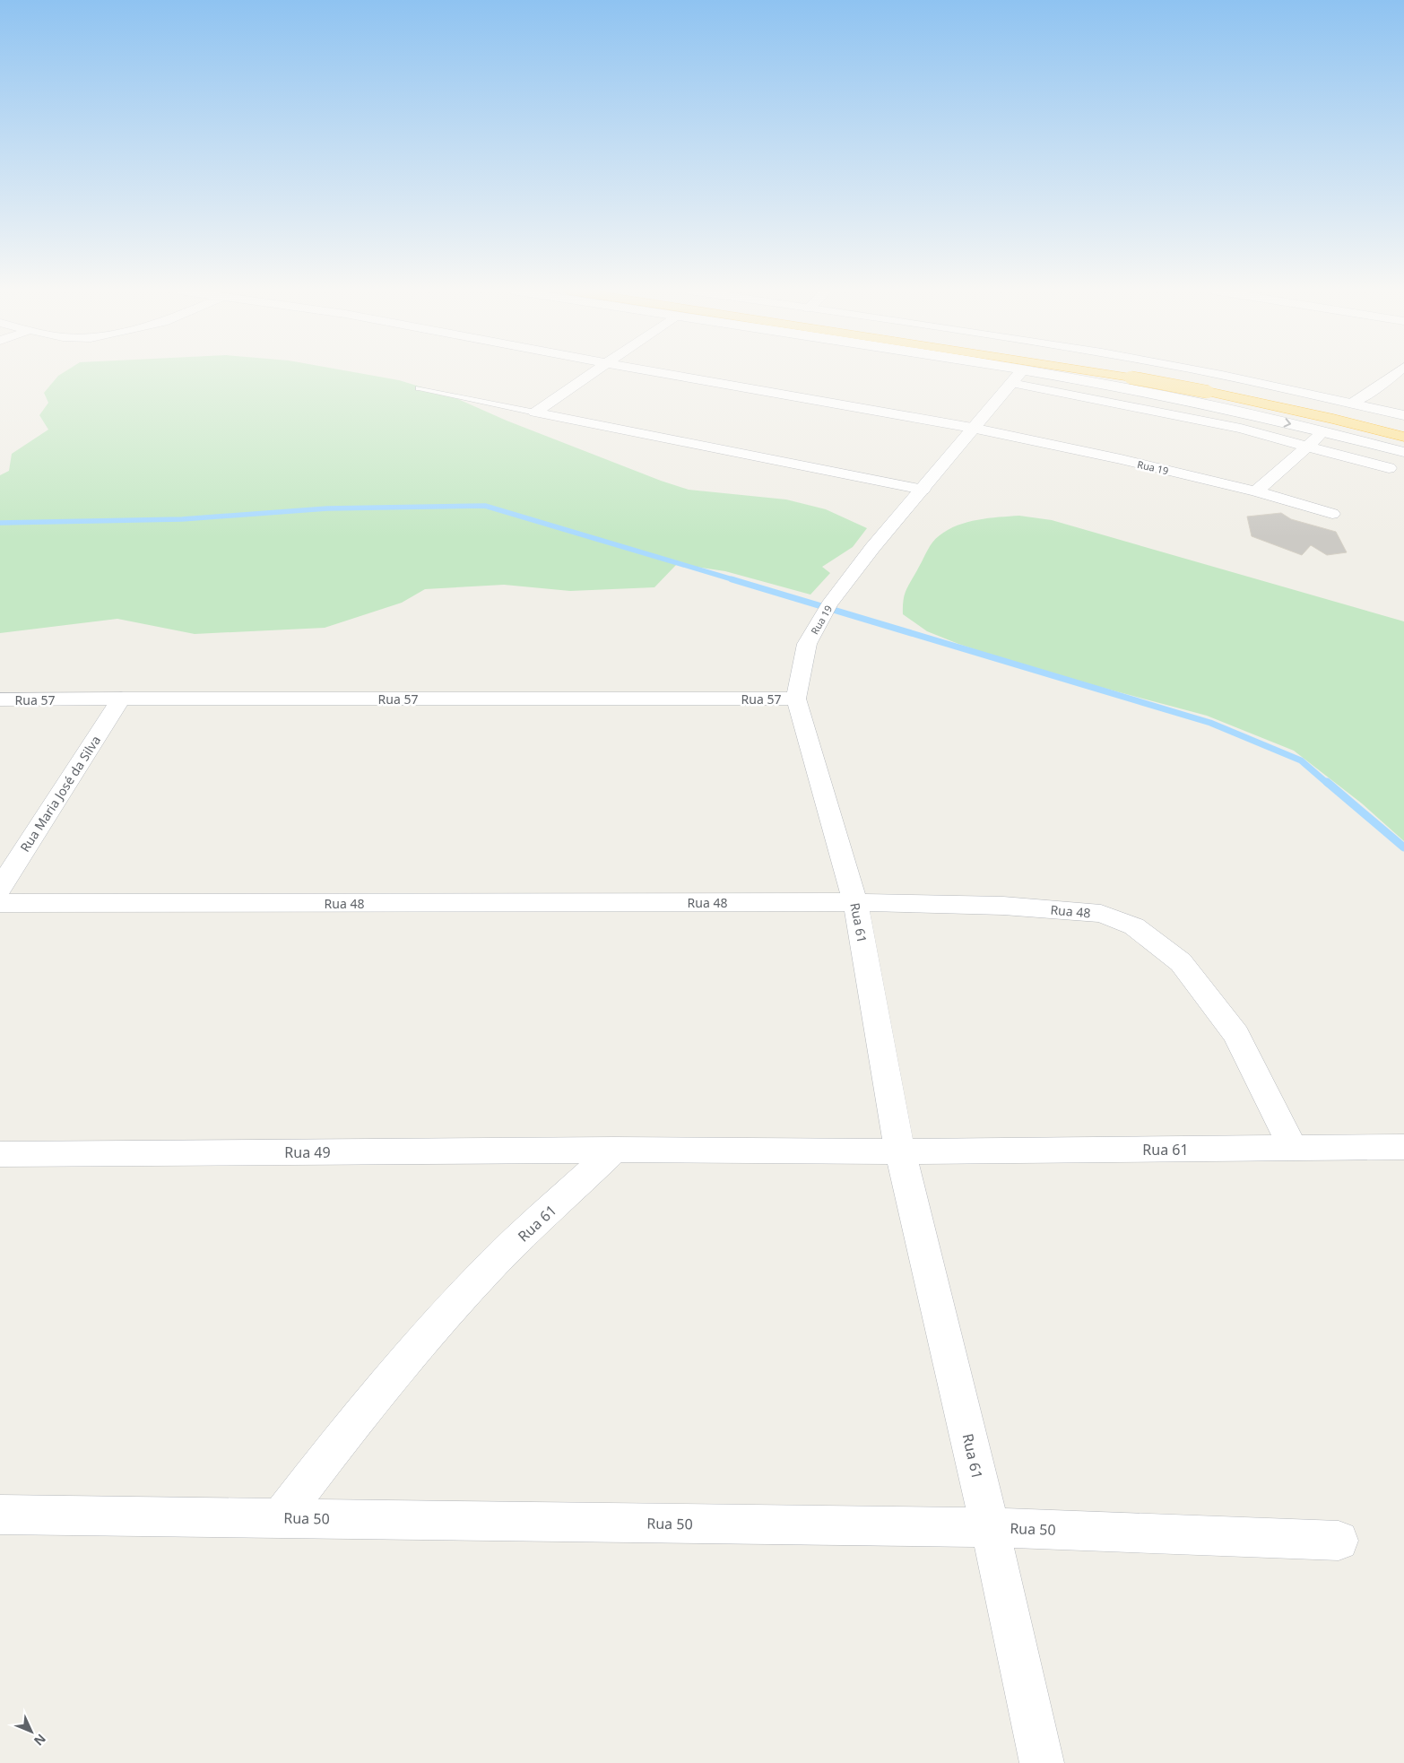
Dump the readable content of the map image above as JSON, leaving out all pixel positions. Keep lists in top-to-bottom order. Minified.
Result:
{"streets":{"street":["Rua 19","Rua 57","Rua Maria José da Silva","Rua 48","Rua 61","Rua 49","Rua 50"]},"crossings":[["Rua 19","Rua 57"],["Rua 19","Rua 61"],["Rua 57","Rua Maria José da Silva"],["Rua 57","Rua 61"],["Rua 48","Rua 61"],["Rua 61","Rua 49"],["Rua 61","Rua 50"]],"north":"bottom right"}
